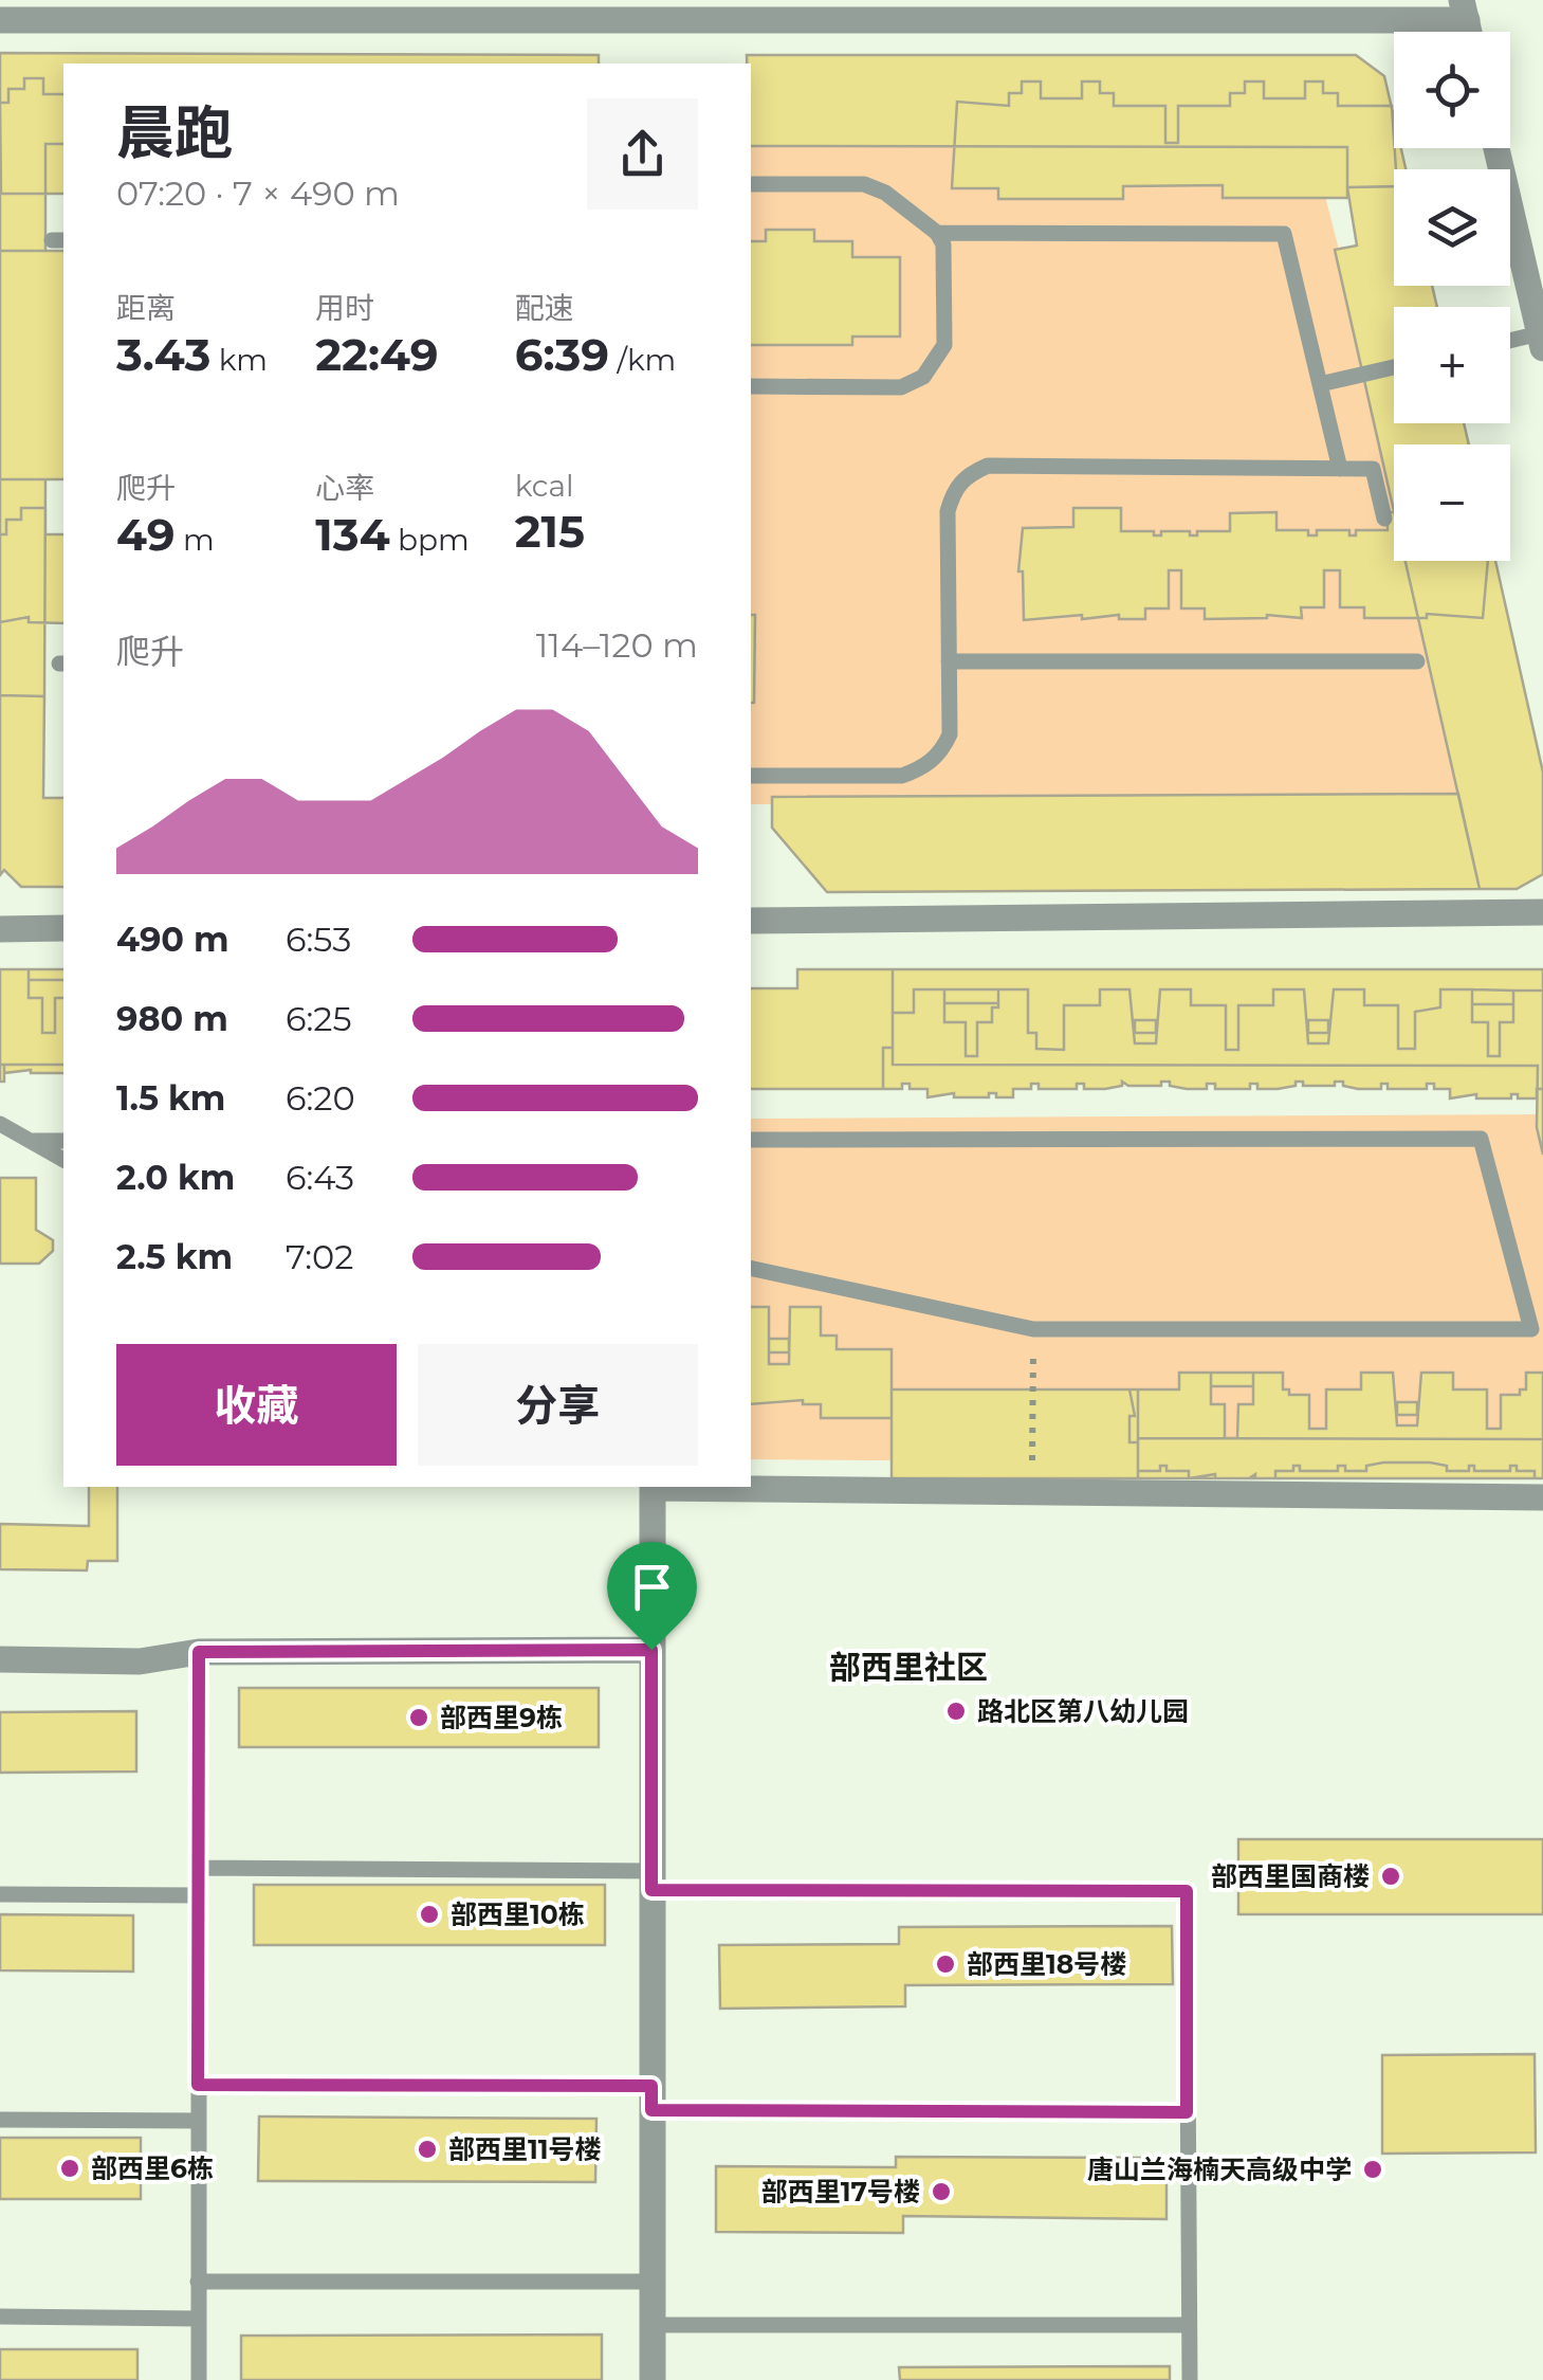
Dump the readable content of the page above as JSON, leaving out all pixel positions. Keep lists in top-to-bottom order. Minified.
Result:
{"districts":["部西里社区"],"places":["路北区第八幼儿园","部西里9栋","部西里国商楼","部西里10栋","部西里18号楼","部西里11号楼","部西里6栋","唐山兰海楠天高级中学","部西里17号楼"],"page":{"map_buttons":["+","−"],"heading":["晨跑","07:20 · 7 × 490 m"],"stats":[["距离","3.43 km"],["用时","22:49"],["配速","6:39 /km"],["爬升","49 m"],["心率","134 bpm"],["kcal","215"]],"chart":["爬升","114–120 m"],"list":[{"name":"490 m","note":"6:53"},{"name":"980 m","note":"6:25"},{"name":"1.5 km","note":"6:20"},{"name":"2.0 km","note":"6:43"},{"name":"2.5 km","note":"7:02"}],"buttons":["收藏","分享"]}}
